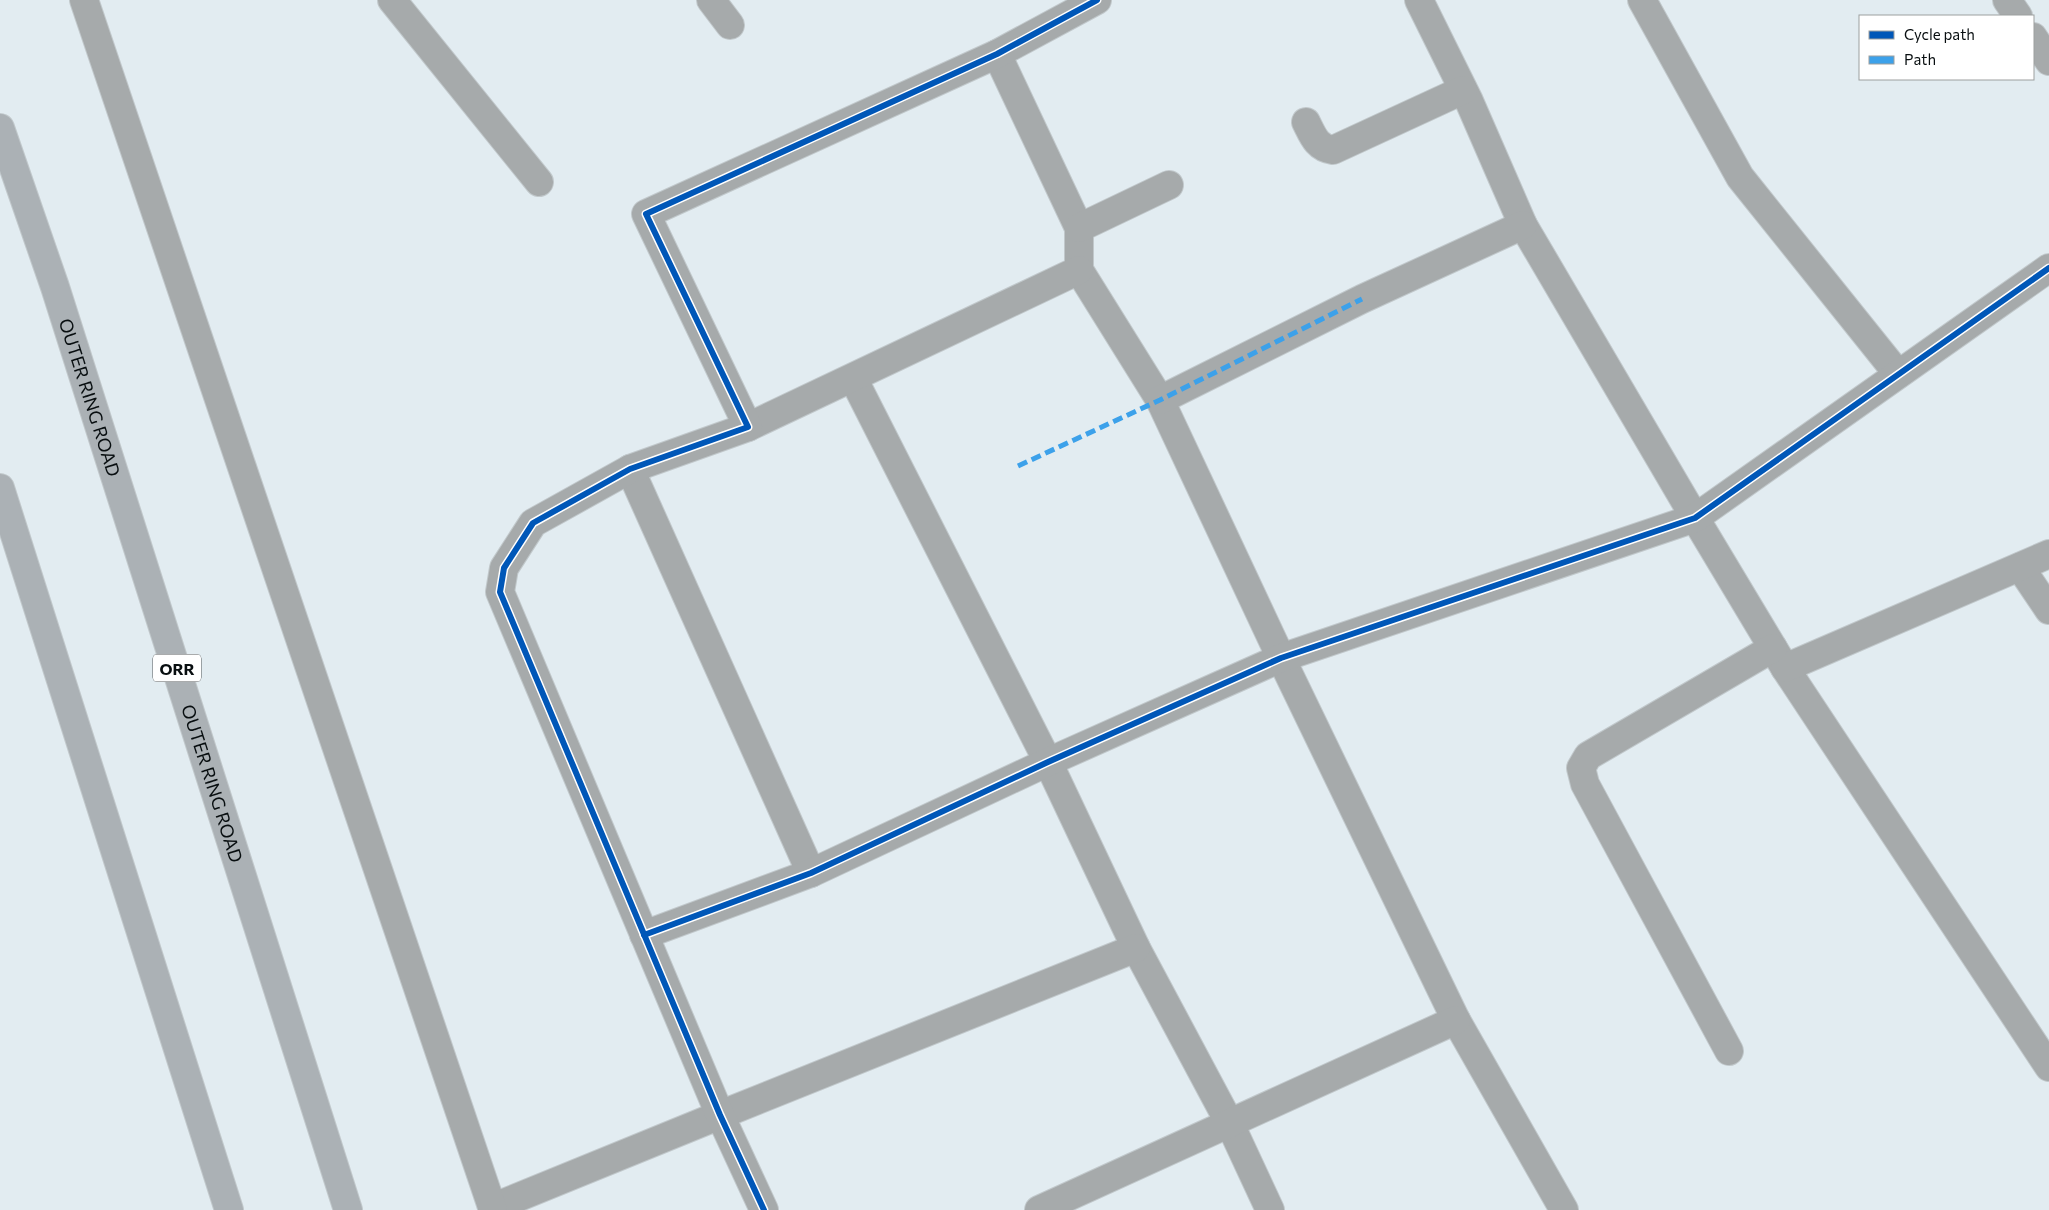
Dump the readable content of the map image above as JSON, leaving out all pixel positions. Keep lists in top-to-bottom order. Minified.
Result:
{"streets":{"highway":["OUTER RING ROAD","ORR"]},"legend":["Cycle path","Path"]}
